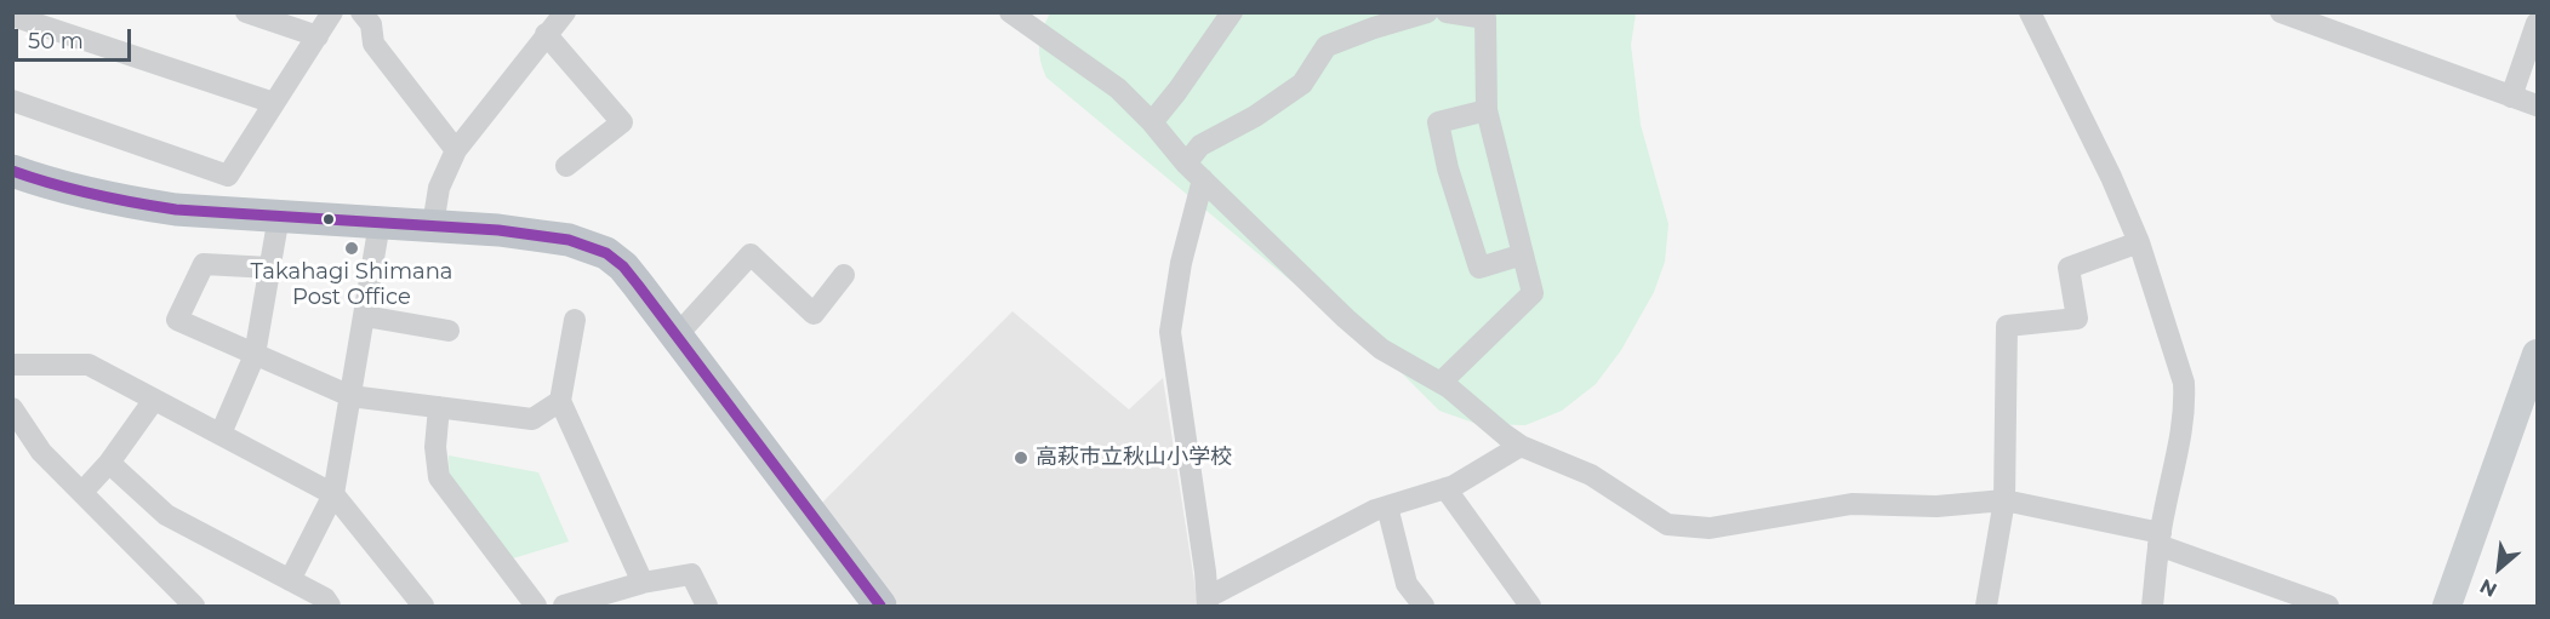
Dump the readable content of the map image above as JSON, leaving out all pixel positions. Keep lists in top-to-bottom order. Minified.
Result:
{"places":["Takahagi Shimana Post Office","高萩市立秋山小学校"],"lines":["transit line 50"],"scale_bar":"50 m","north":"bottom left"}
